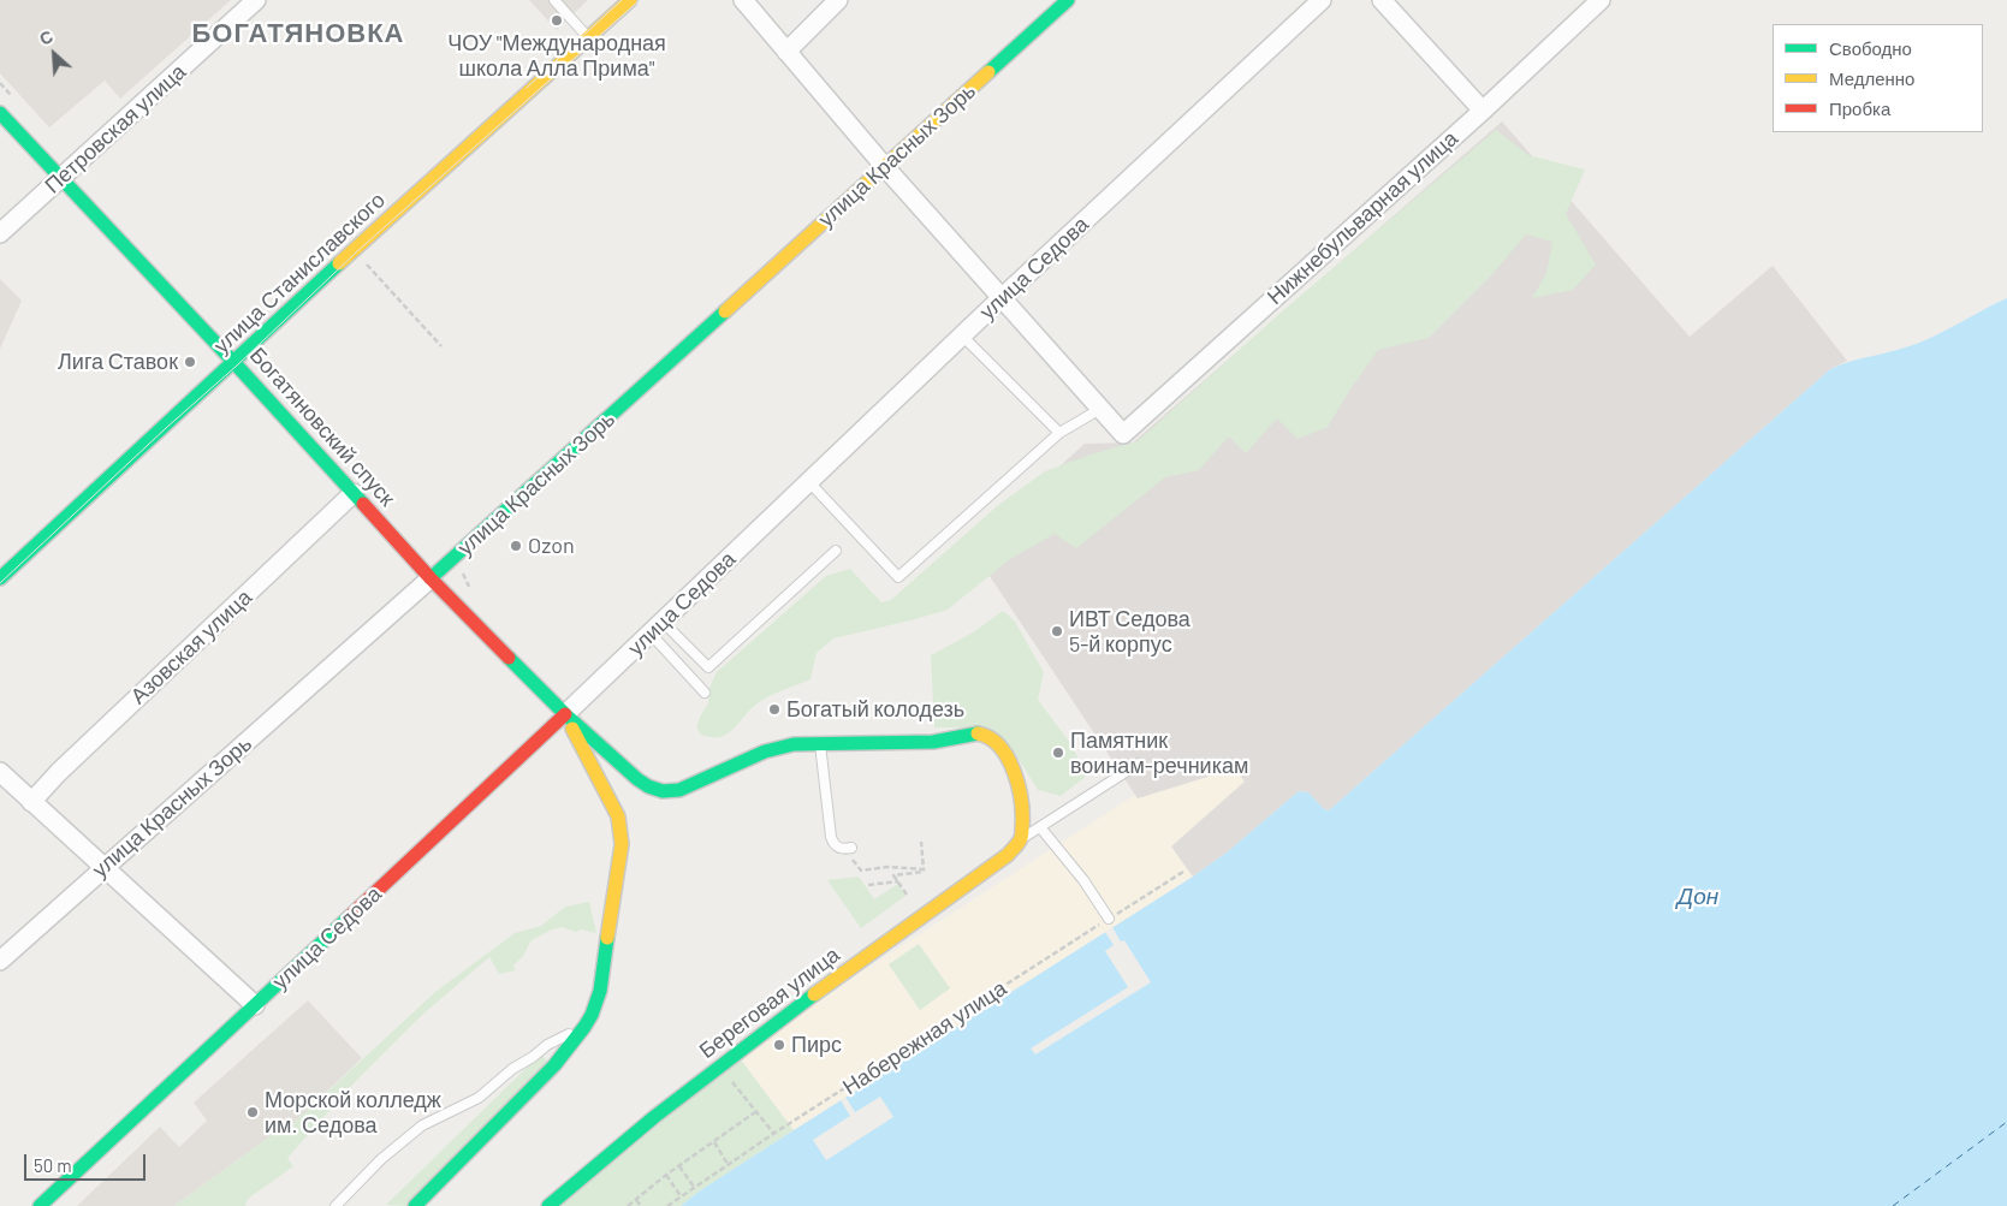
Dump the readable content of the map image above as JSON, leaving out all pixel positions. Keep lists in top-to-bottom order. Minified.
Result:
{"streets":{"street":["Петровская улица","улица Красных Зорь","Нижнебульварная улица","улица Седова","улица Станиславского","Богатяновский спуск","Азовская улица","Береговая улица"],"path":["Набережная улица"]},"crossings":[["Петровская улица","Богатяновский спуск"],["улица Красных Зорь","Богатяновский спуск"],["улица Седова","Богатяновский спуск"],["улица Станиславского","Богатяновский спуск"],["Богатяновский спуск","Азовская улица"],["Богатяновский спуск","Береговая улица"]],"districts":["БОГАТЯНОВКА"],"water":["Дон"],"places":["ЧОУ \"Международная школа Алла Прима\"","Лига Ставок","Ozon","ИВТ Седова 5-й корпус","Богатый колодезь","Памятник воинам-речникам","Пирс","Морской колледж им. Седова"],"legend":["Свободно","Медленно","Пробка"],"scale_bar":"50 m","north":"top left"}
